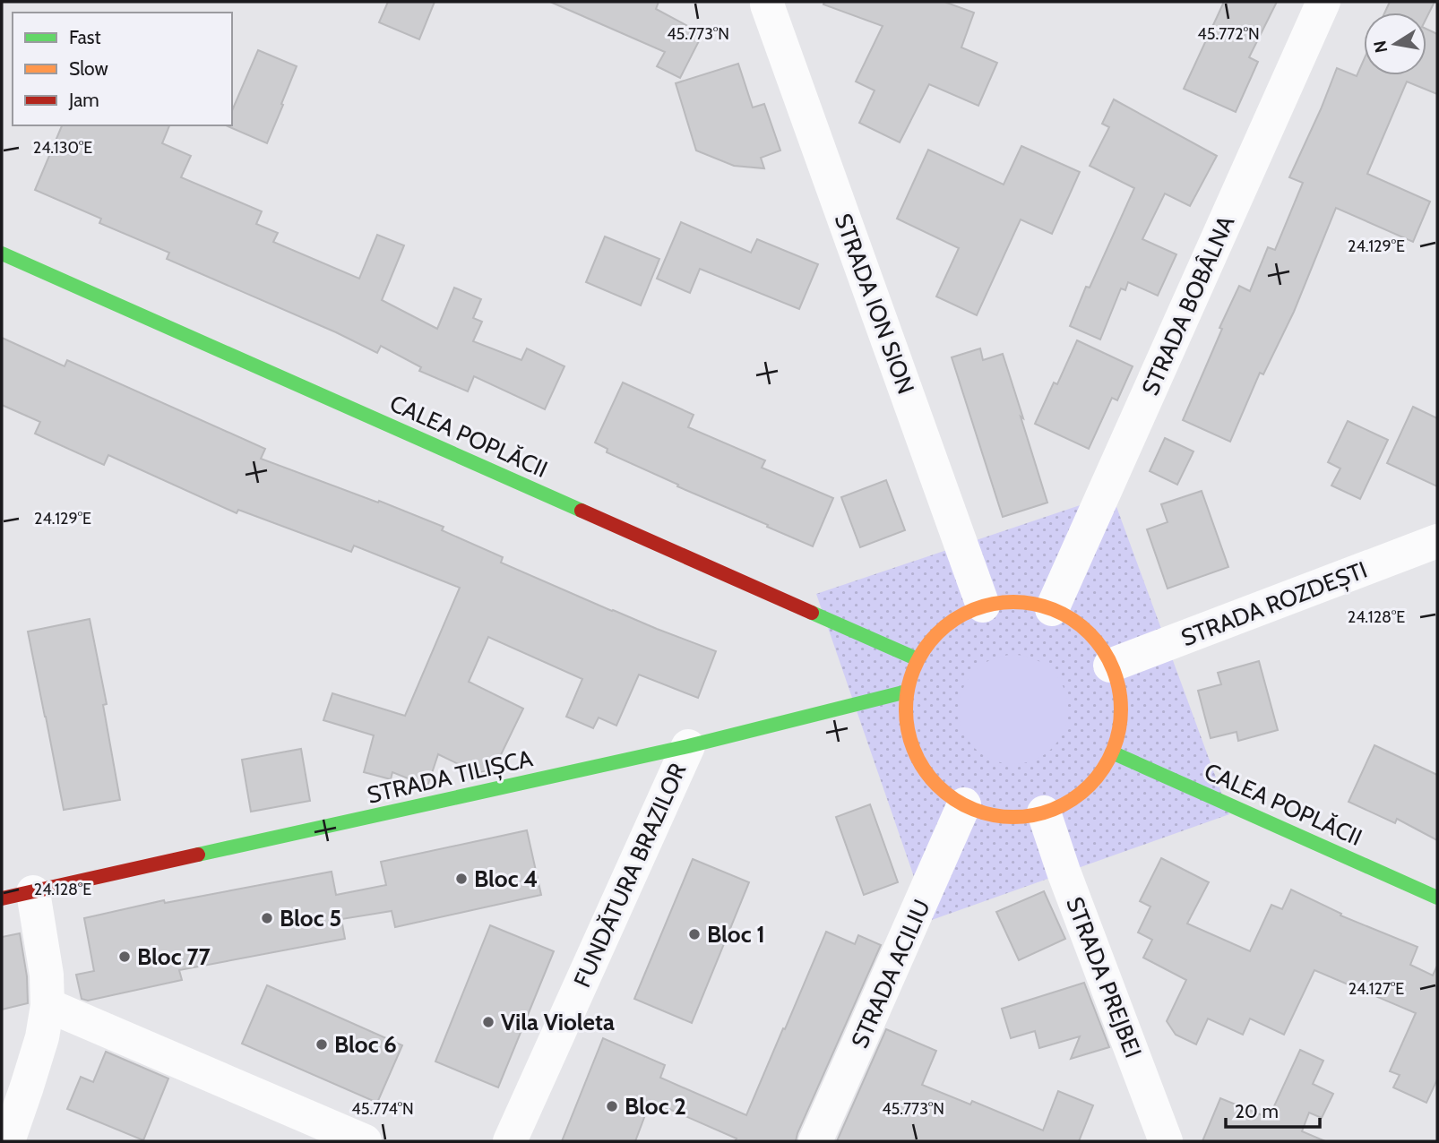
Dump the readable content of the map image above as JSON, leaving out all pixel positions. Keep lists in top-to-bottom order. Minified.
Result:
{"streets":{"main road":["CALEA POPLĂCII","STRADA TILIȘCA"],"street":["STRADA ION SION","STRADA BOBÂLNA","STRADA ROZDEȘTI","FUNDĂTURA BRAZILOR","STRADA ACILIU","STRADA PREJBEI"]},"crossings":[["STRADA ION SION","STRADA BOBÂLNA"],["STRADA ION SION","CALEA POPLĂCII"],["STRADA ION SION","STRADA ROZDEȘTI"],["STRADA ION SION","STRADA TILIȘCA"],["STRADA ION SION","STRADA ACILIU"],["STRADA ION SION","STRADA PREJBEI"],["STRADA BOBÂLNA","CALEA POPLĂCII"],["STRADA BOBÂLNA","STRADA ROZDEȘTI"],["STRADA BOBÂLNA","STRADA TILIȘCA"],["STRADA BOBÂLNA","STRADA ACILIU"],["STRADA BOBÂLNA","STRADA PREJBEI"],["CALEA POPLĂCII","STRADA ROZDEȘTI"],["CALEA POPLĂCII","STRADA TILIȘCA"],["CALEA POPLĂCII","STRADA ACILIU"],["CALEA POPLĂCII","STRADA PREJBEI"],["STRADA ROZDEȘTI","STRADA TILIȘCA"],["STRADA ROZDEȘTI","STRADA ACILIU"],["STRADA ROZDEȘTI","STRADA PREJBEI"],["STRADA TILIȘCA","FUNDĂTURA BRAZILOR"],["STRADA TILIȘCA","STRADA ACILIU"],["STRADA TILIȘCA","STRADA PREJBEI"],["STRADA ACILIU","STRADA PREJBEI"]],"places":["Bloc 4","Bloc 5","Bloc 1","Bloc 77","Vila Violeta","Bloc 6","Bloc 2"],"legend":["Fast","Slow","Jam"],"scale_bar":"20 m","north":"left","coordinates":["45.772°N","45.773°N","24.130°E","24.129°E","24.128°E","24.127°E","45.774°N"]}
